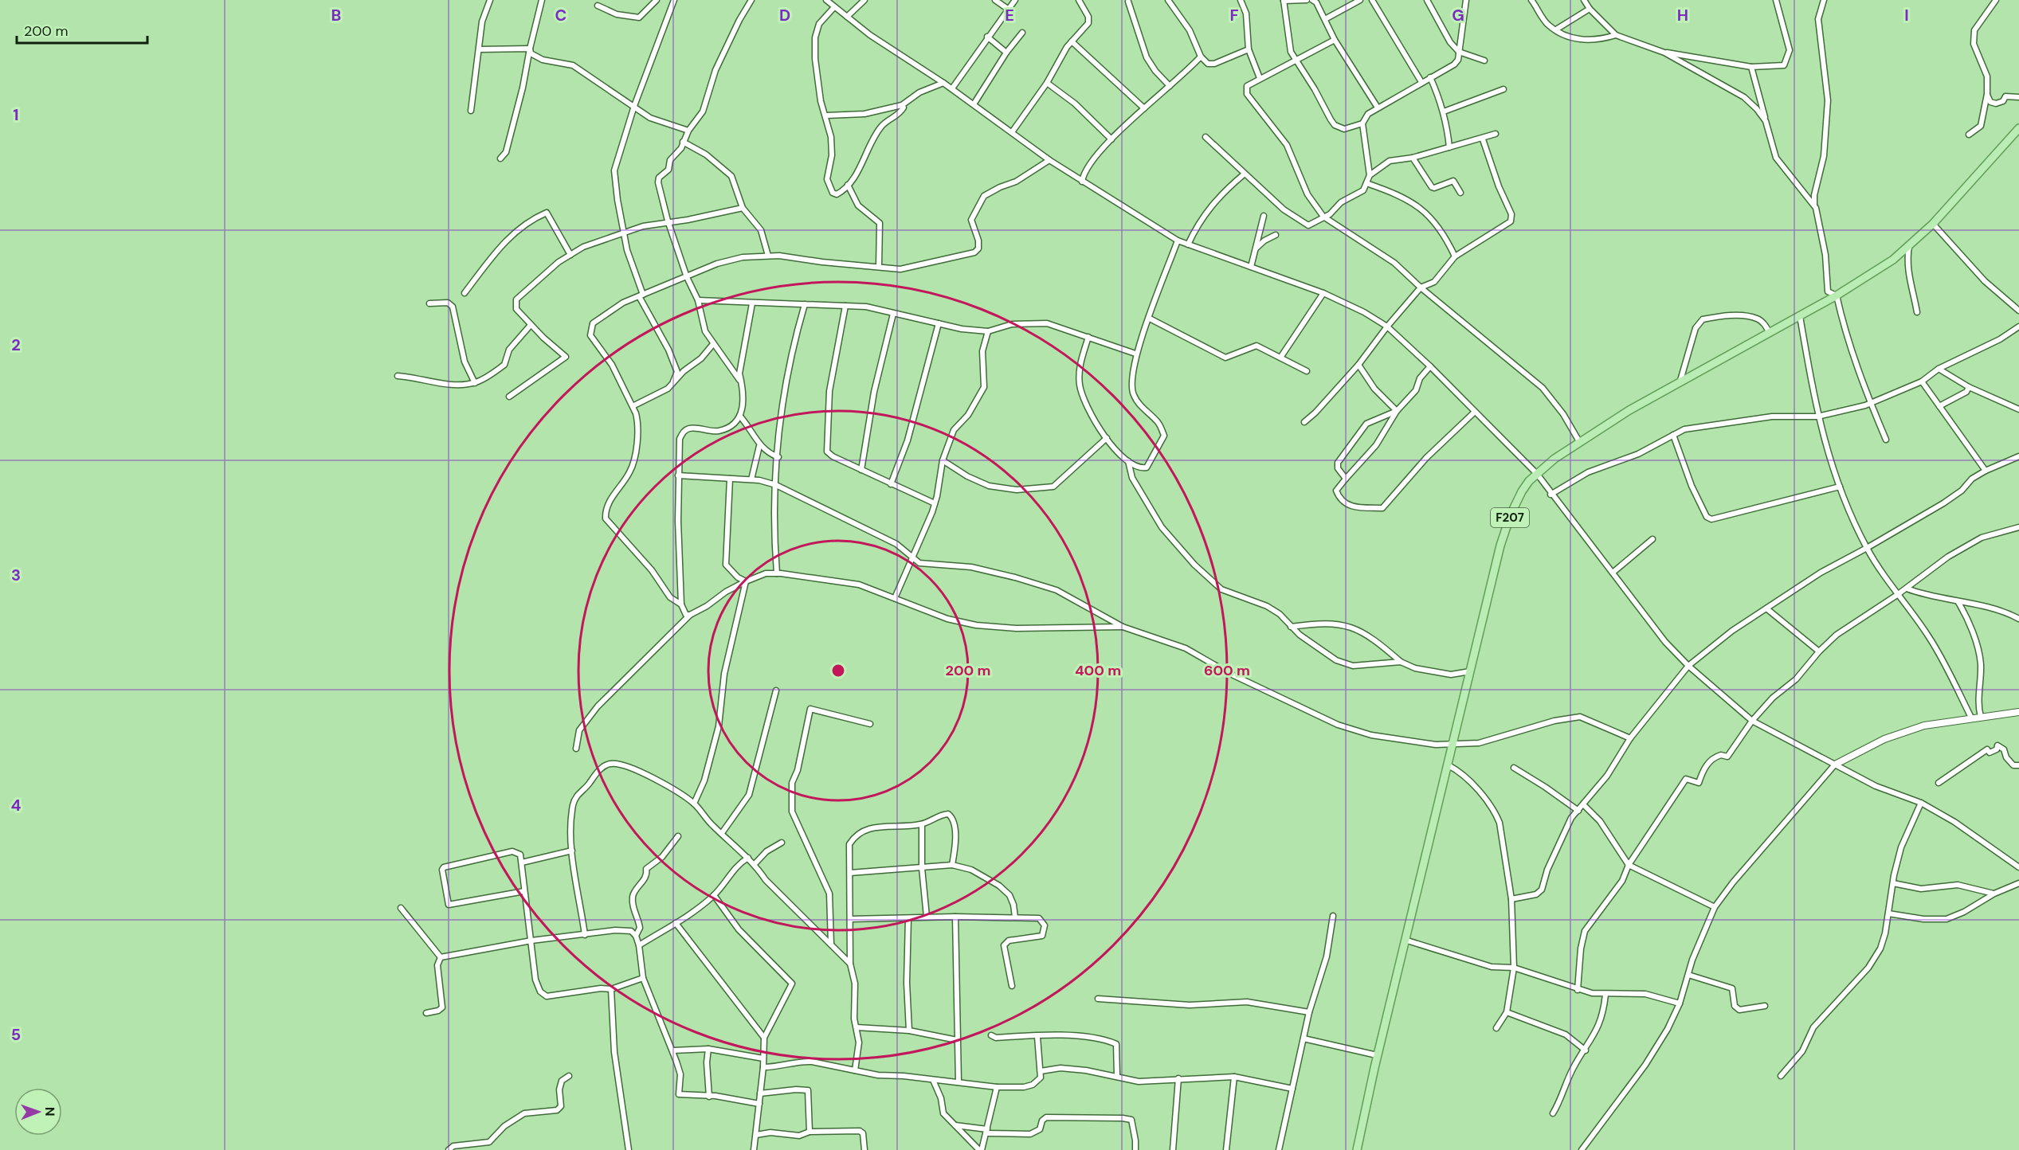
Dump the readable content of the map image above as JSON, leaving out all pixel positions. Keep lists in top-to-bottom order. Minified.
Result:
{"streets":{"main road":["F207"]},"scale_bar":"200 m","north":"right","grid":{"columns":["B","C","D","E","F","G","H","I"],"rows":["1","2","3","4","5"]},"rings":["200 m","400 m","600 m"]}
